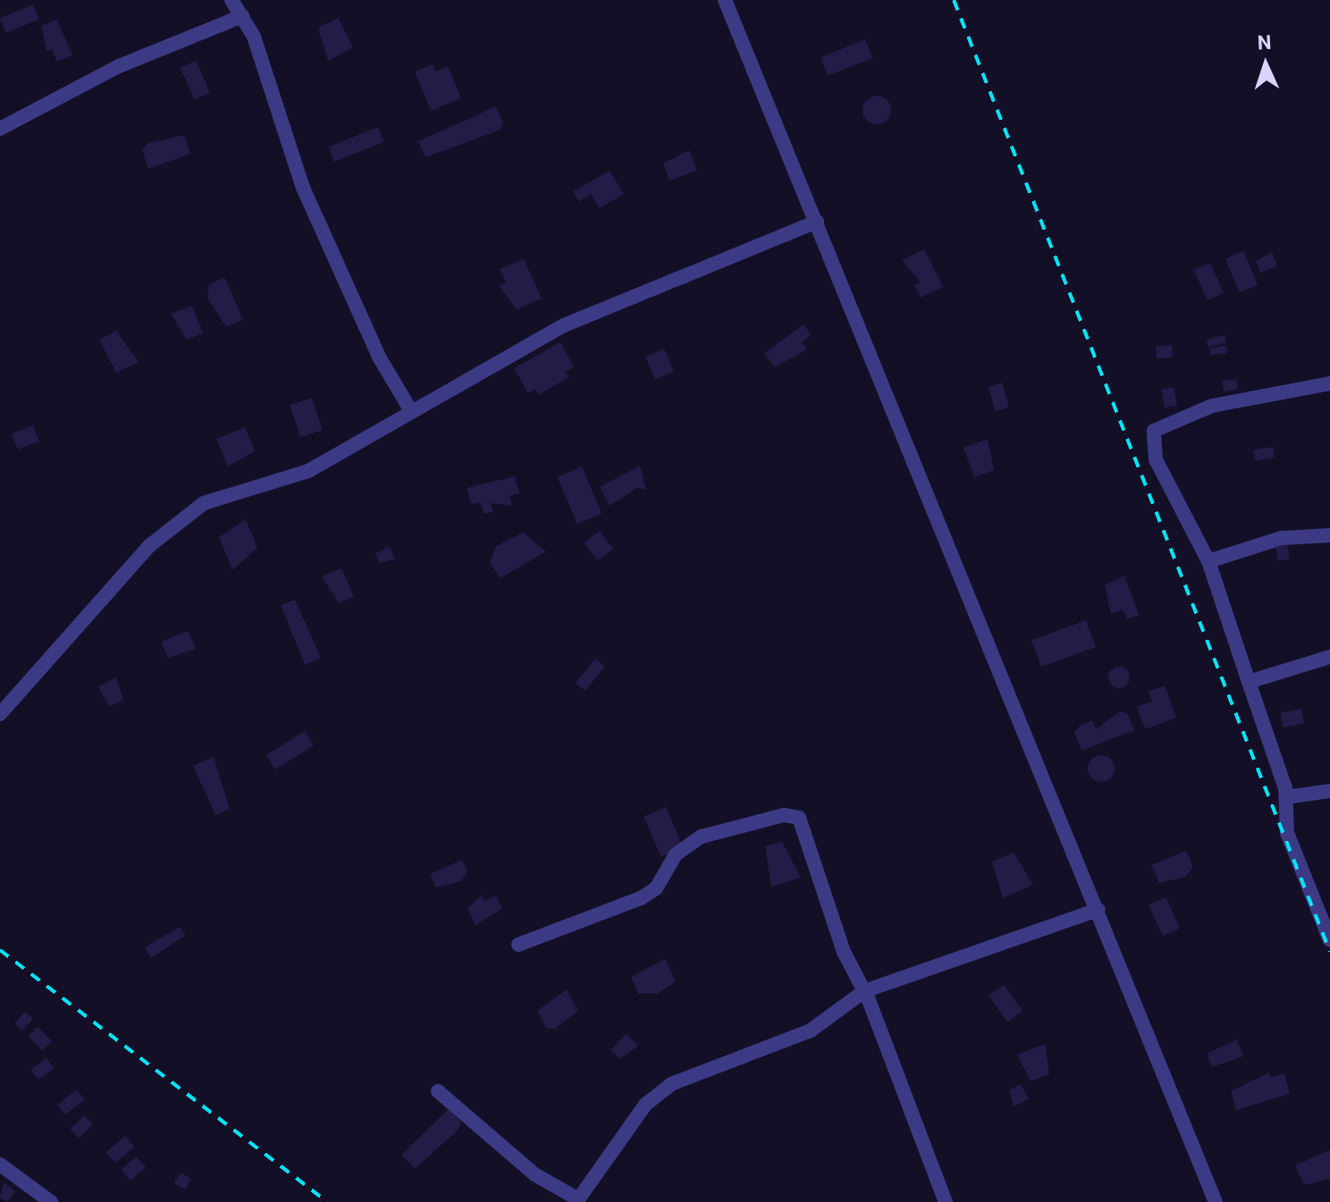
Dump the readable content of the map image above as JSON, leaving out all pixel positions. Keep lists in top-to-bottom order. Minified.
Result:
{"north":"top"}
